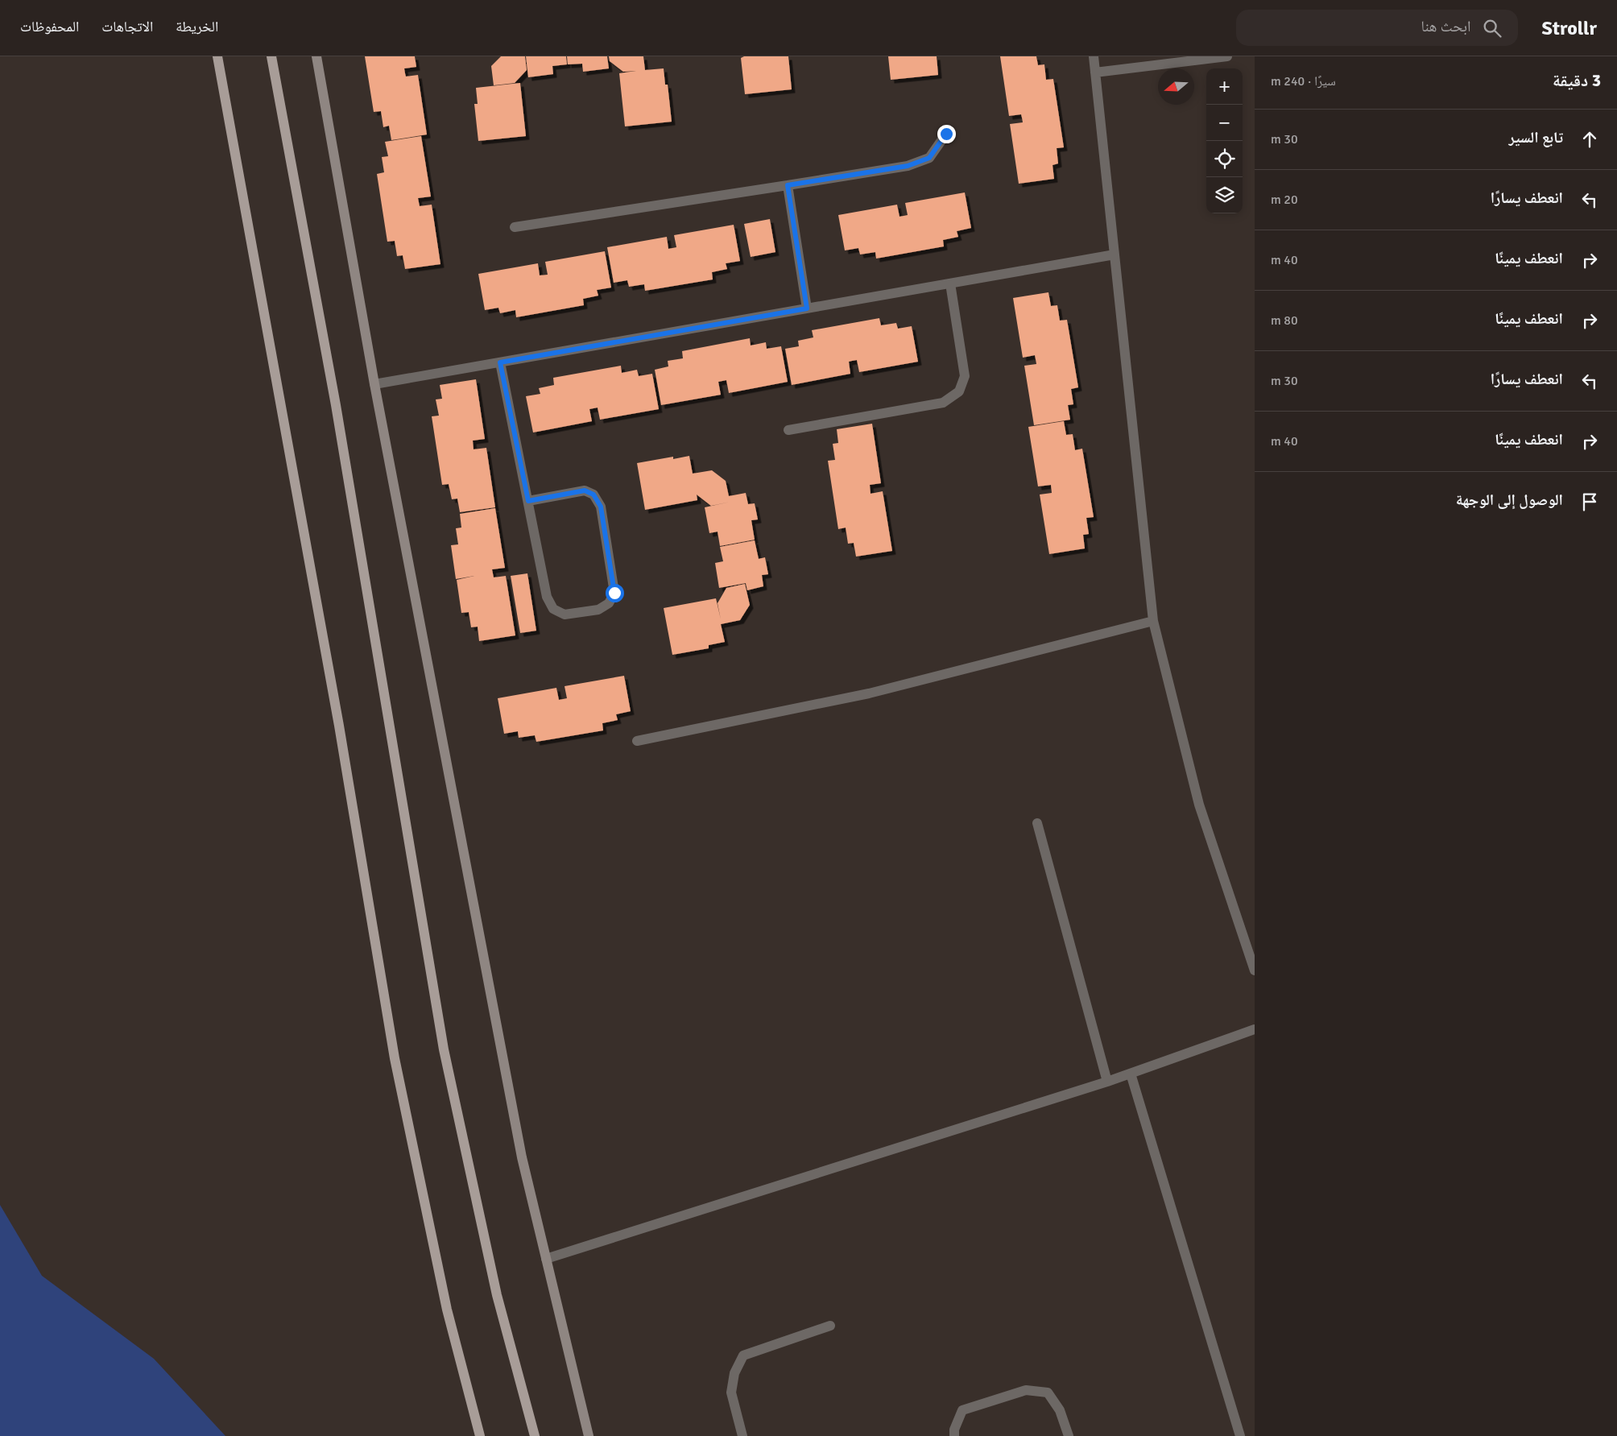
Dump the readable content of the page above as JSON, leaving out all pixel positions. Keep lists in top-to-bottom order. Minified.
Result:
{"north":"left","page":{"header":"Strollr","search":"ابحث هنا","nav":["الخريطة","الاتجاهات","المحفوظات"],"heading":["3 دقيقة","سيرًا · 240 m"],"map_buttons":["+","−"],"list":[["تابع السير","30 m"],["انعطف يسارًا","20 m"],["انعطف يمينًا","40 m"],["انعطف يمينًا","80 m"],["انعطف يسارًا","30 m"],["انعطف يمينًا","40 m"],"الوصول إلى الوجهة"]}}
